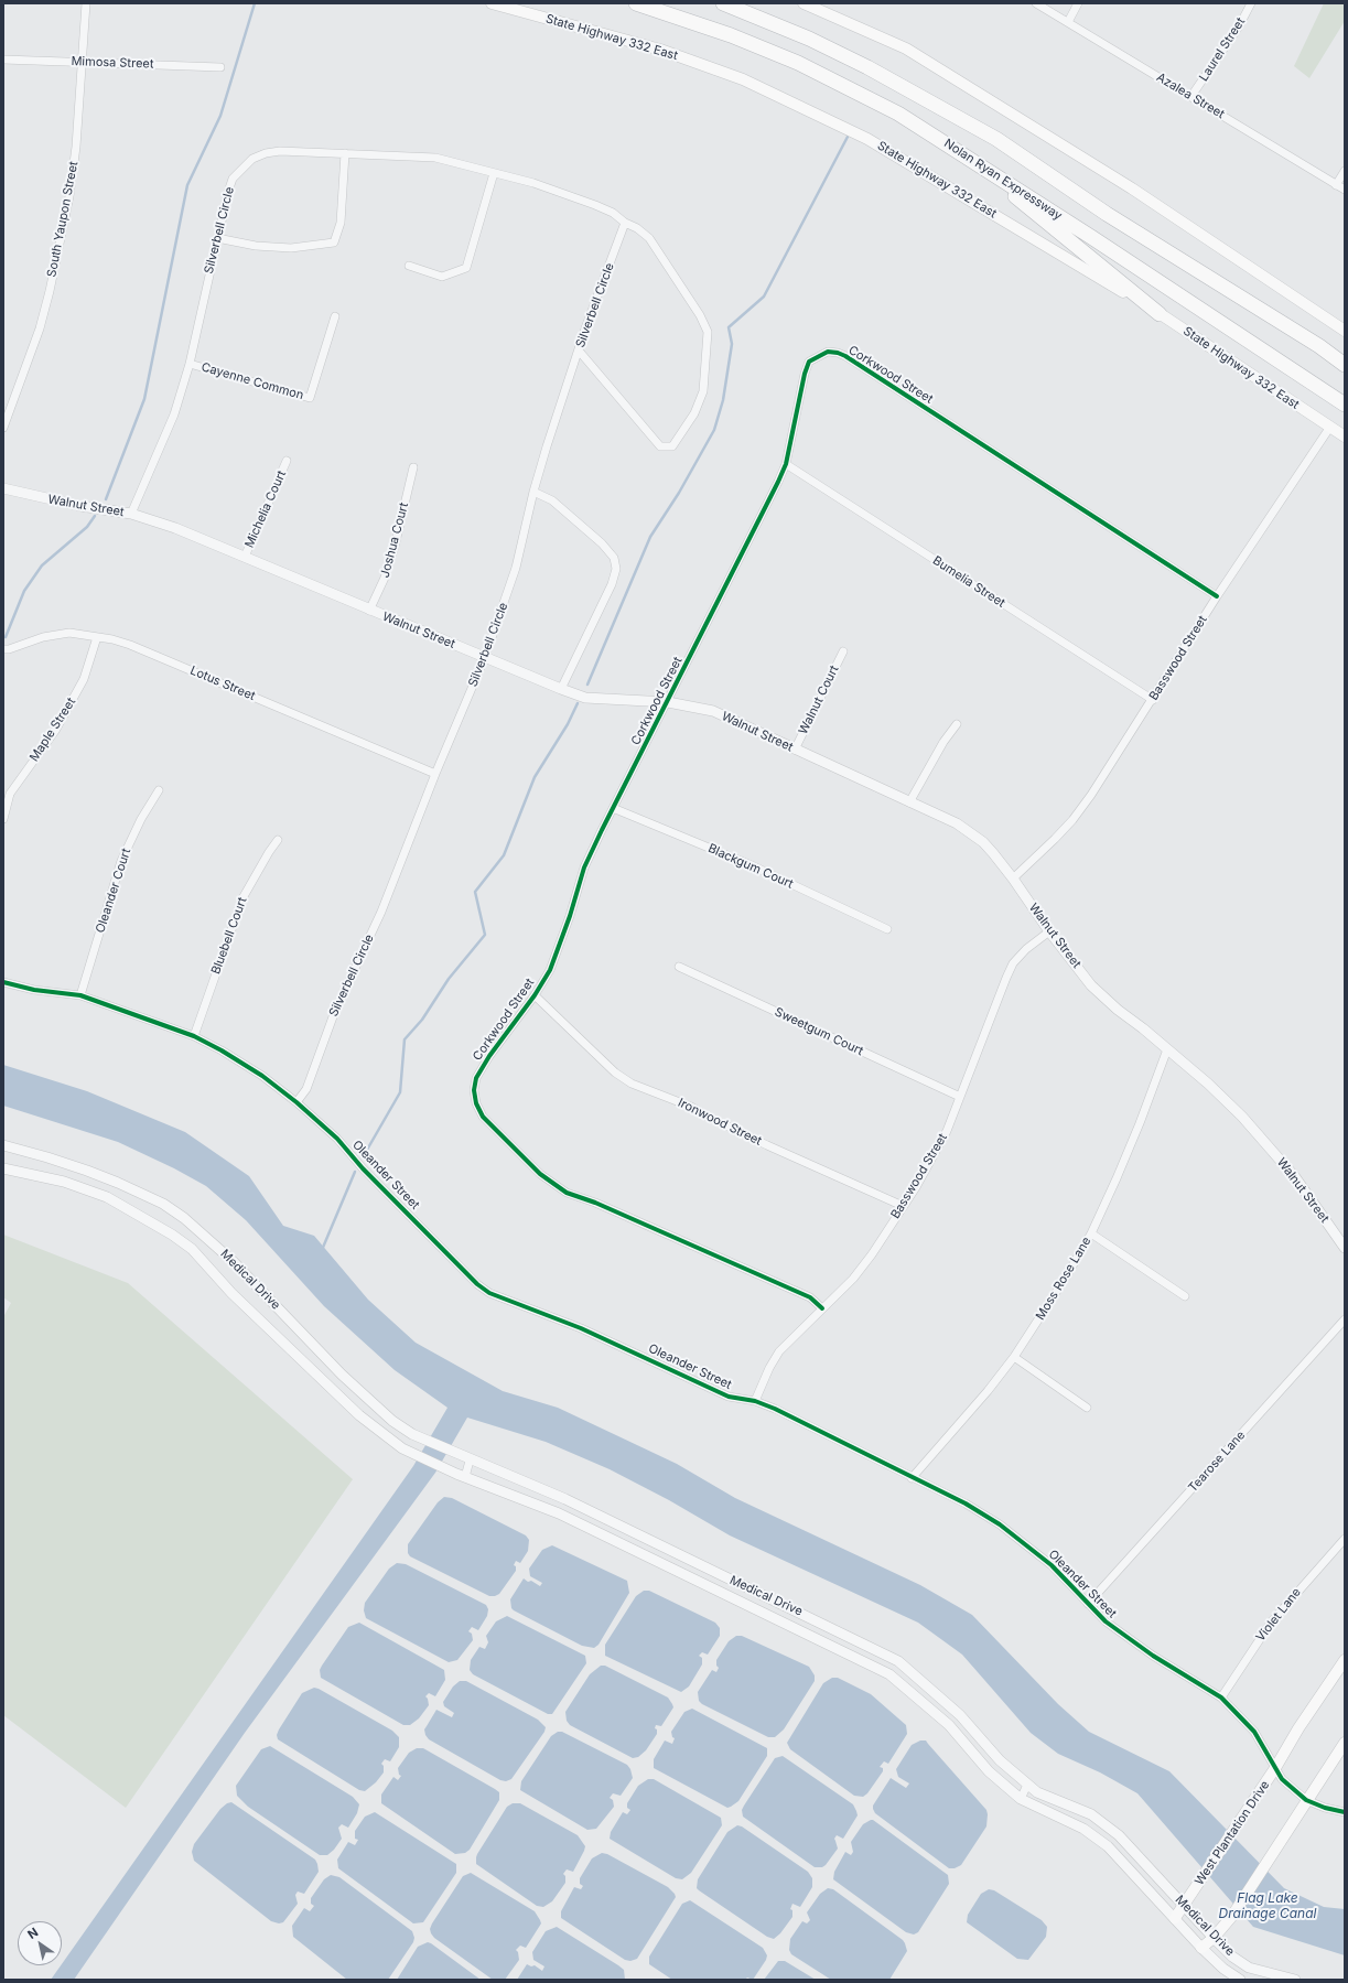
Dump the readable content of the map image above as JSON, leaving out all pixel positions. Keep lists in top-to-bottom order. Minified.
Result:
{"streets":{"highway":["Nolan Ryan Expressway"],"main road":["State Highway 332 East","West Plantation Drive"],"street":["Laurel Street","Mimosa Street","Azalea Street","South Yaupon Street","Silverbell Circle","Corkwood Street","Cayenne Common","Walnut Street","Michelia Court","Joshua Court","Bumelia Street","Basswood Street","Lotus Street","Walnut Court","Maple Street","Blackgum Court","Oleander Court","Bluebell Court","Sweetgum Court","Ironwood Street","Oleander Street","Moss Rose Lane","Medical Drive","Tearose Lane","Violet Lane"]},"crossings":[["State Highway 332 East","Basswood Street"],["Laurel Street","Azalea Street"],["Mimosa Street","South Yaupon Street"],["Silverbell Circle","Cayenne Common"],["Silverbell Circle","Walnut Street"],["Silverbell Circle","Lotus Street"],["Silverbell Circle","Oleander Street"],["Corkwood Street","Walnut Street"],["Corkwood Street","Bumelia Street"],["Corkwood Street","Basswood Street"],["Corkwood Street","Blackgum Court"],["Corkwood Street","Ironwood Street"],["Walnut Street","Michelia Court"],["Walnut Street","Joshua Court"],["Walnut Street","Basswood Street"],["Walnut Street","Walnut Court"],["Walnut Street","Moss Rose Lane"],["Bumelia Street","Basswood Street"],["Basswood Street","Sweetgum Court"],["Basswood Street","Ironwood Street"],["Basswood Street","Oleander Street"],["Lotus Street","Maple Street"],["Oleander Court","Oleander Street"],["Bluebell Court","Oleander Street"],["Oleander Street","Moss Rose Lane"],["Oleander Street","Tearose Lane"],["Oleander Street","Violet Lane"],["Oleander Street","West Plantation Drive"],["Medical Drive","West Plantation Drive"]],"water":["Flag Lake Drainage Canal"],"north":"top left"}
